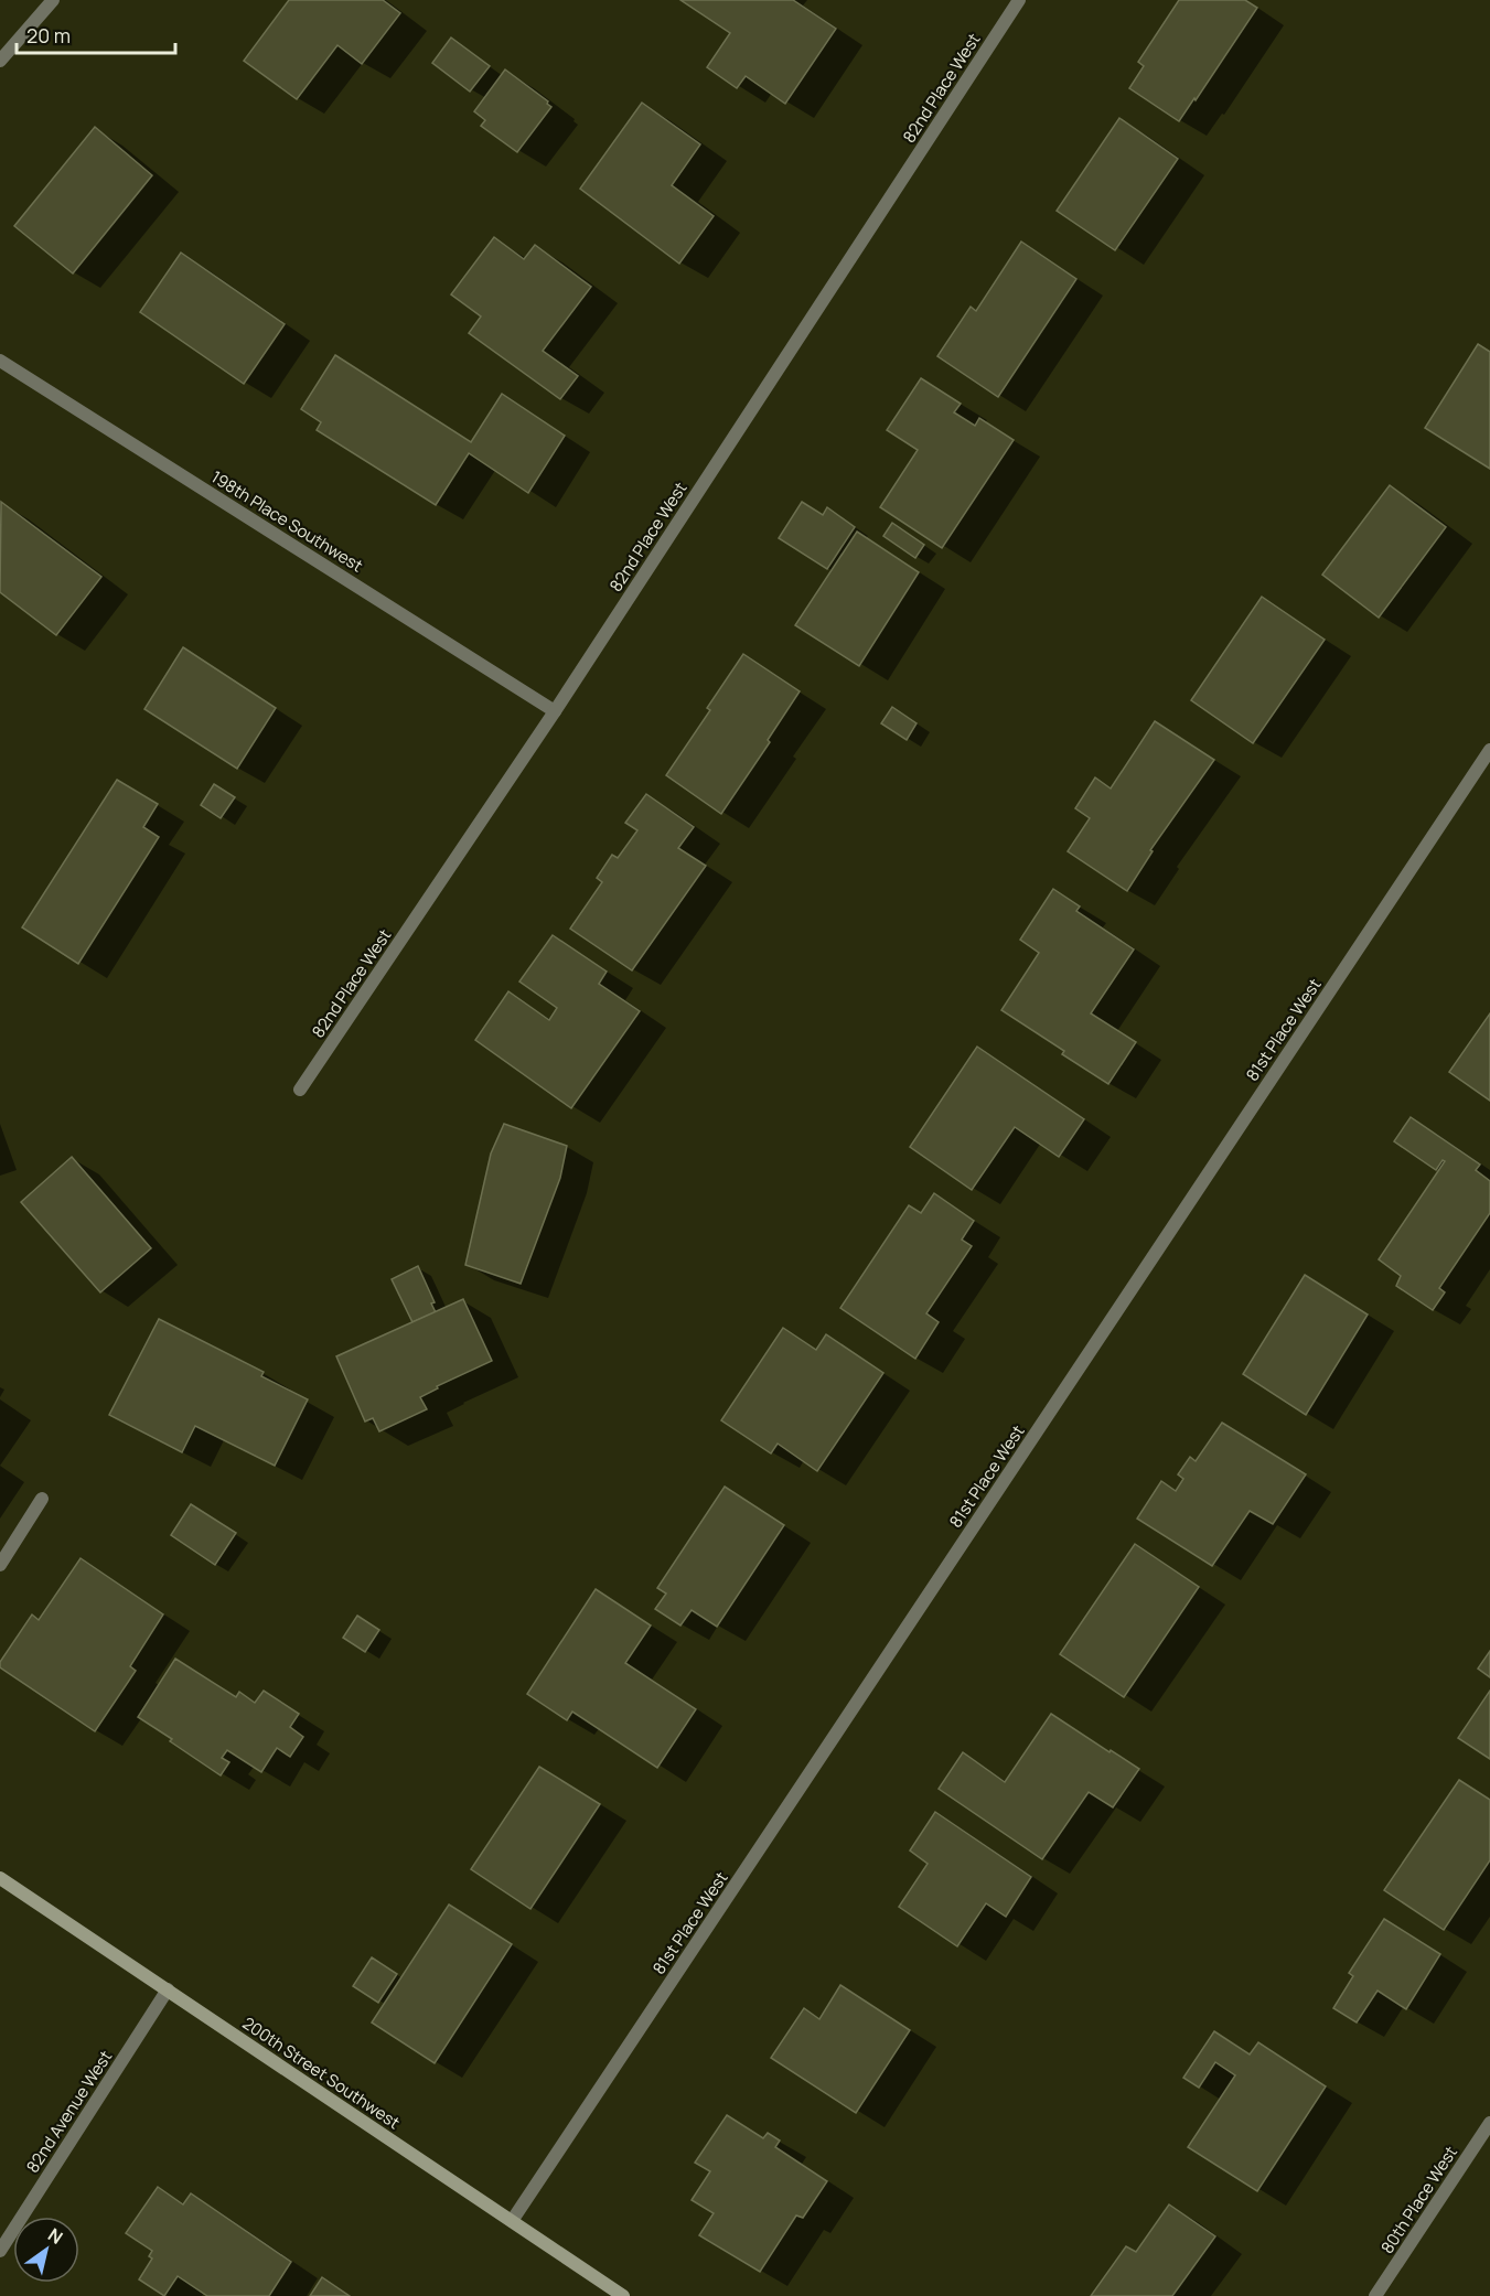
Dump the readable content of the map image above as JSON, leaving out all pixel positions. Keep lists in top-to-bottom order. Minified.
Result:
{"streets":{"street":["82nd Place West","198th Place Southwest","81st Place West","200th Street Southwest","82nd Avenue West","80th Place West"]},"crossings":[["82nd Place West","198th Place Southwest"],["81st Place West","200th Street Southwest"],["200th Street Southwest","82nd Avenue West"]],"scale_bar":"20 m","north":"top right"}
